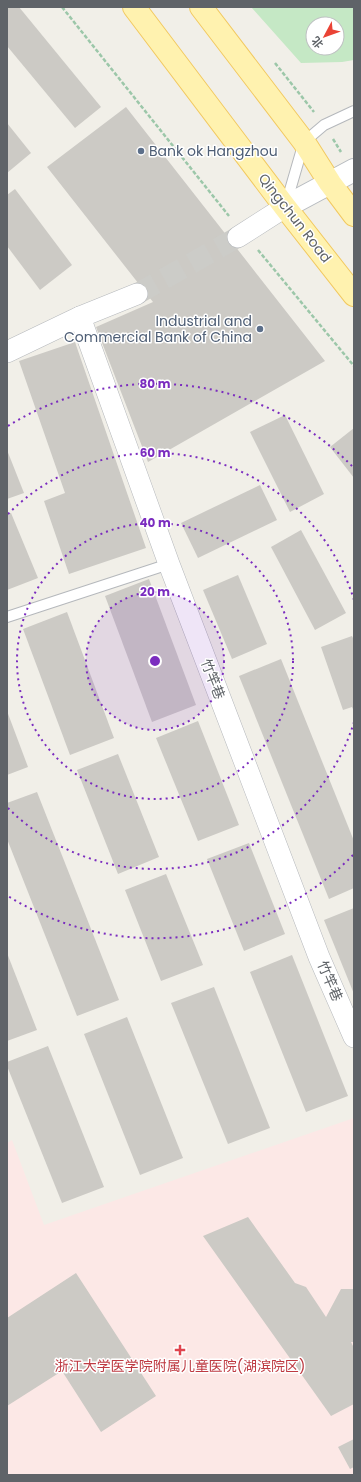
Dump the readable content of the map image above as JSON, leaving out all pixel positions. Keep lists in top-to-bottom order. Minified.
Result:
{"streets":{"main road":["Qingchun Road"],"street":["竹竿巷"]},"places":{"other":["Bank ok Hangzhou","Industrial and Commercial Bank of China"],"health":["浙江大学医学院附属儿童医院(湖滨院区)"]},"north":"bottom left","rings":["80 m","60 m","40 m","20 m"]}
